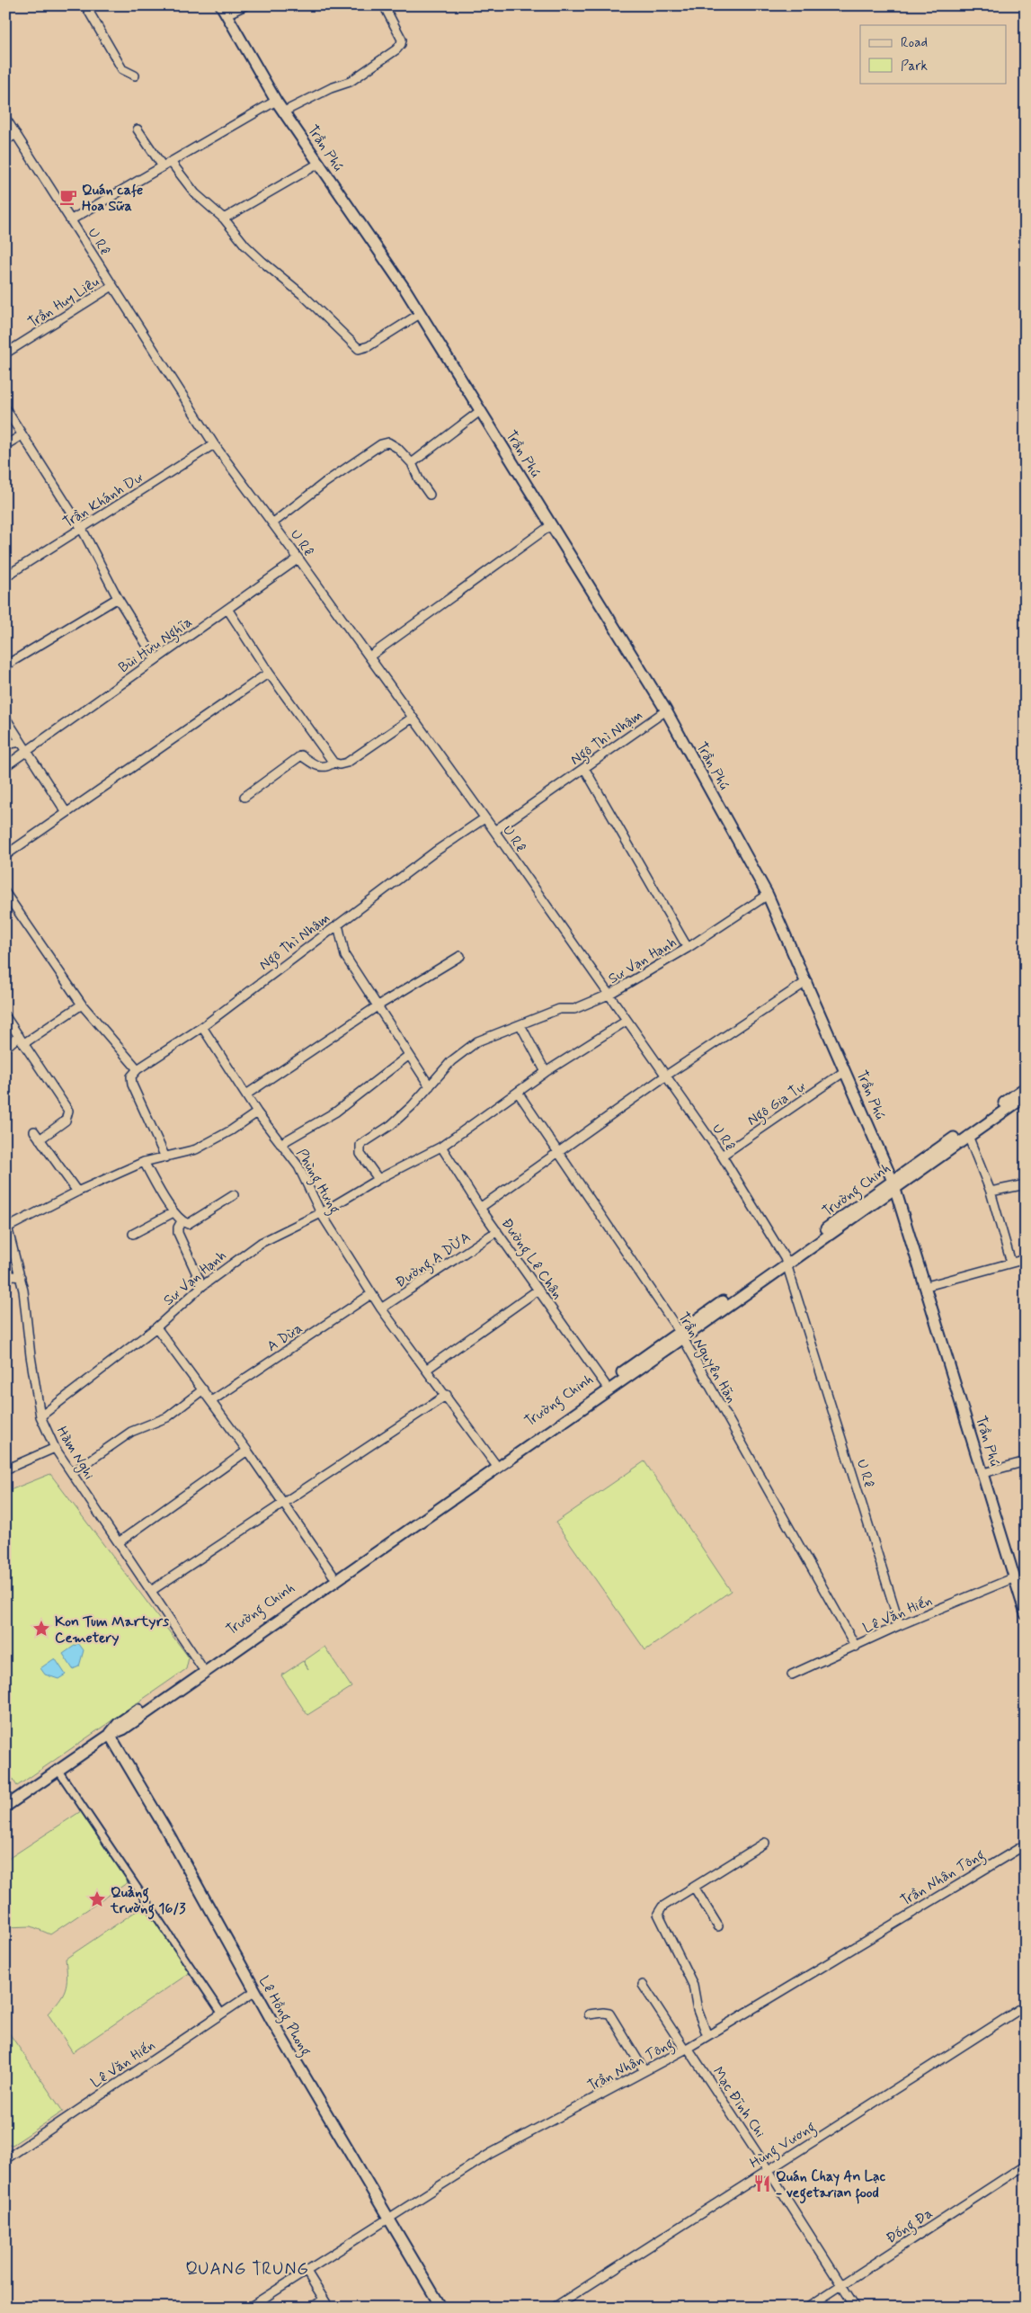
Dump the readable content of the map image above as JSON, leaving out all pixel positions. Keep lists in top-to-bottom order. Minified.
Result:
{"streets":{"street":["Trần Phú","U Rê","Trần Huy Liệu","Trần Khánh Dư","Bùi Hữu Nghĩa","Ngô Thì Nhậm","Sư Vạn Hạnh","Ngô Gia Tự","Phùng Hưng","Trường Chinh","Đường Lê Chân","Đường A DỪA","A Dừa","Trần Nguyên Hãn","Hàm Nghi","Lê Văn Hiến","Trần Nhân Tông","Lê Hồng Phong","Mạc Đĩnh Chi","Hùng Vương","Đống Đa"]},"crossings":[["Trần Phú","Ngô Thì Nhậm"],["Trần Phú","Sư Vạn Hạnh"],["Trần Phú","Ngô Gia Tự"],["Trần Phú","Trường Chinh"],["Trần Phú","Lê Văn Hiến"],["U Rê","Trần Huy Liệu"],["U Rê","Trần Khánh Dư"],["U Rê","Bùi Hữu Nghĩa"],["U Rê","Ngô Thì Nhậm"],["U Rê","Sư Vạn Hạnh"],["U Rê","Ngô Gia Tự"],["U Rê","Trường Chinh"],["U Rê","Lê Văn Hiến"],["Sư Vạn Hạnh","Phùng Hưng"],["Sư Vạn Hạnh","Đường Lê Chân"],["Sư Vạn Hạnh","Trần Nguyên Hãn"],["Sư Vạn Hạnh","Hàm Nghi"],["Phùng Hưng","Trường Chinh"],["Phùng Hưng","Đường A DỪA"],["Phùng Hưng","A Dừa"],["Trường Chinh","Đường Lê Chân"],["Trường Chinh","Trần Nguyên Hãn"],["Trường Chinh","Hàm Nghi"],["Trường Chinh","Lê Hồng Phong"],["Đường Lê Chân","Đường A DỪA"],["Trần Nguyên Hãn","Lê Văn Hiến"],["Lê Văn Hiến","Lê Hồng Phong"],["Trần Nhân Tông","Lê Hồng Phong"],["Trần Nhân Tông","Mạc Đĩnh Chi"],["Mạc Đĩnh Chi","Hùng Vương"],["Mạc Đĩnh Chi","Đống Đa"]],"districts":["QUANG TRUNG"],"places":{"cafe":["Quán cafe Hoa Sữa"],"place":["Kon Tum Martyrs Cemetery","Quảng trường 16/3"],"restaurant":["Quán Chay An Lạc - vegetarian food"]},"legend":["Road","Park"]}
